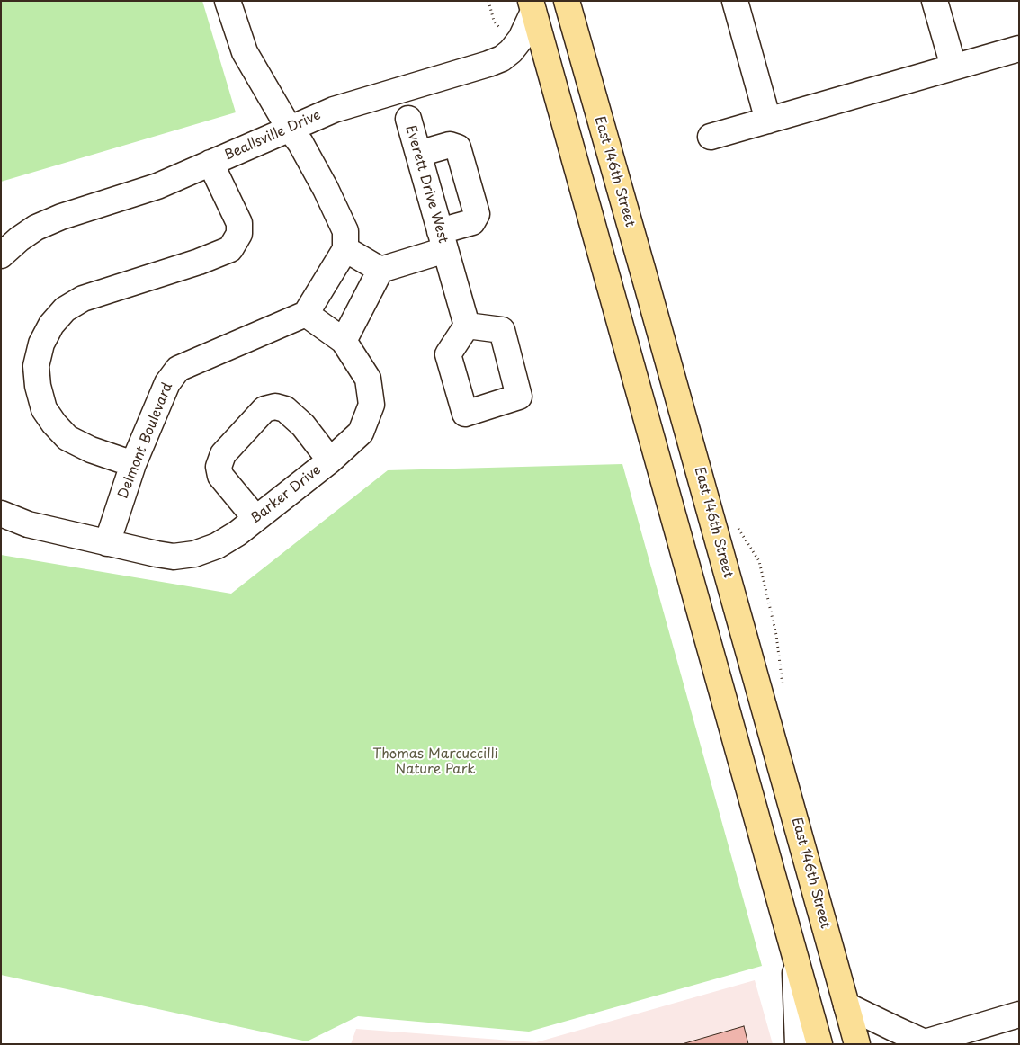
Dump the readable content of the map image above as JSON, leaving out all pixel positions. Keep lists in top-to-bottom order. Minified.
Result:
{"streets":{"main road":["East 146th Street"],"street":["Beallsville Drive","Everett Drive West","Delmont Boulevard","Barker Drive"]},"crossings":[["Delmont Boulevard","Barker Drive"]],"parks":["Thomas Marcuccilli Nature Park"]}
